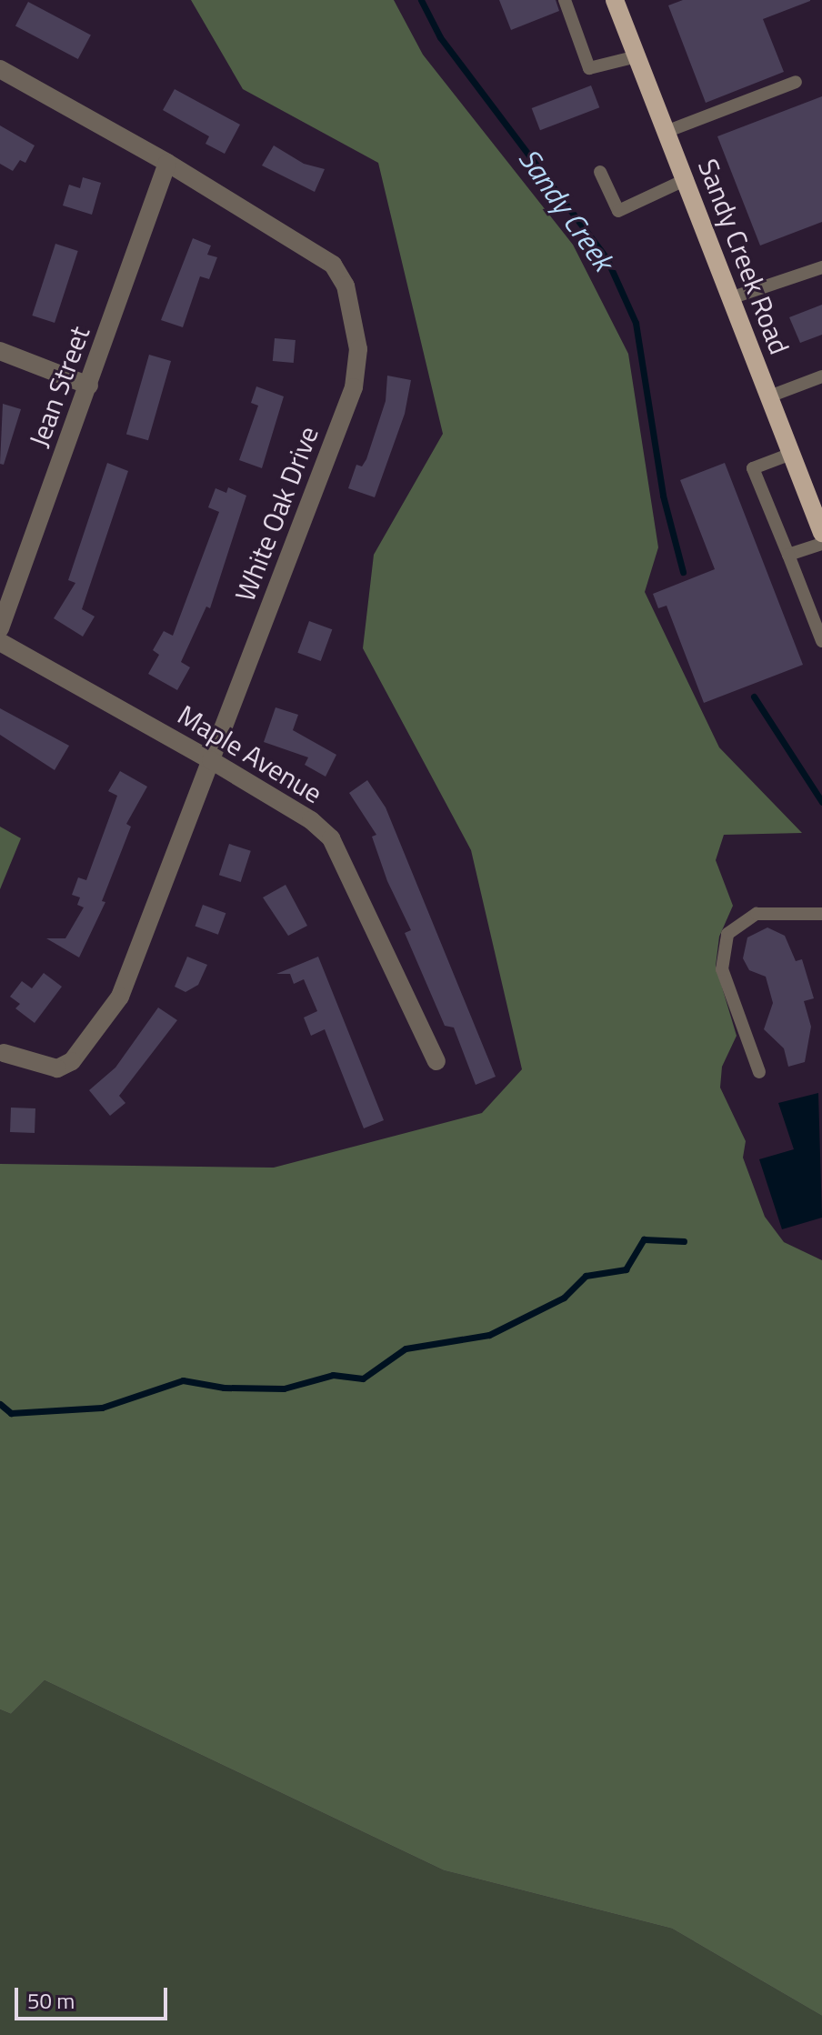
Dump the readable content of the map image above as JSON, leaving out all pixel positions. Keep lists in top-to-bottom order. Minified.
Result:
{"streets":{"main road":["Sandy Creek Road"],"street":["Jean Street","White Oak Drive","Maple Avenue"]},"crossings":[["Jean Street","White Oak Drive"],["White Oak Drive","Maple Avenue"]],"water":["Sandy Creek"],"scale_bar":"50 m"}
